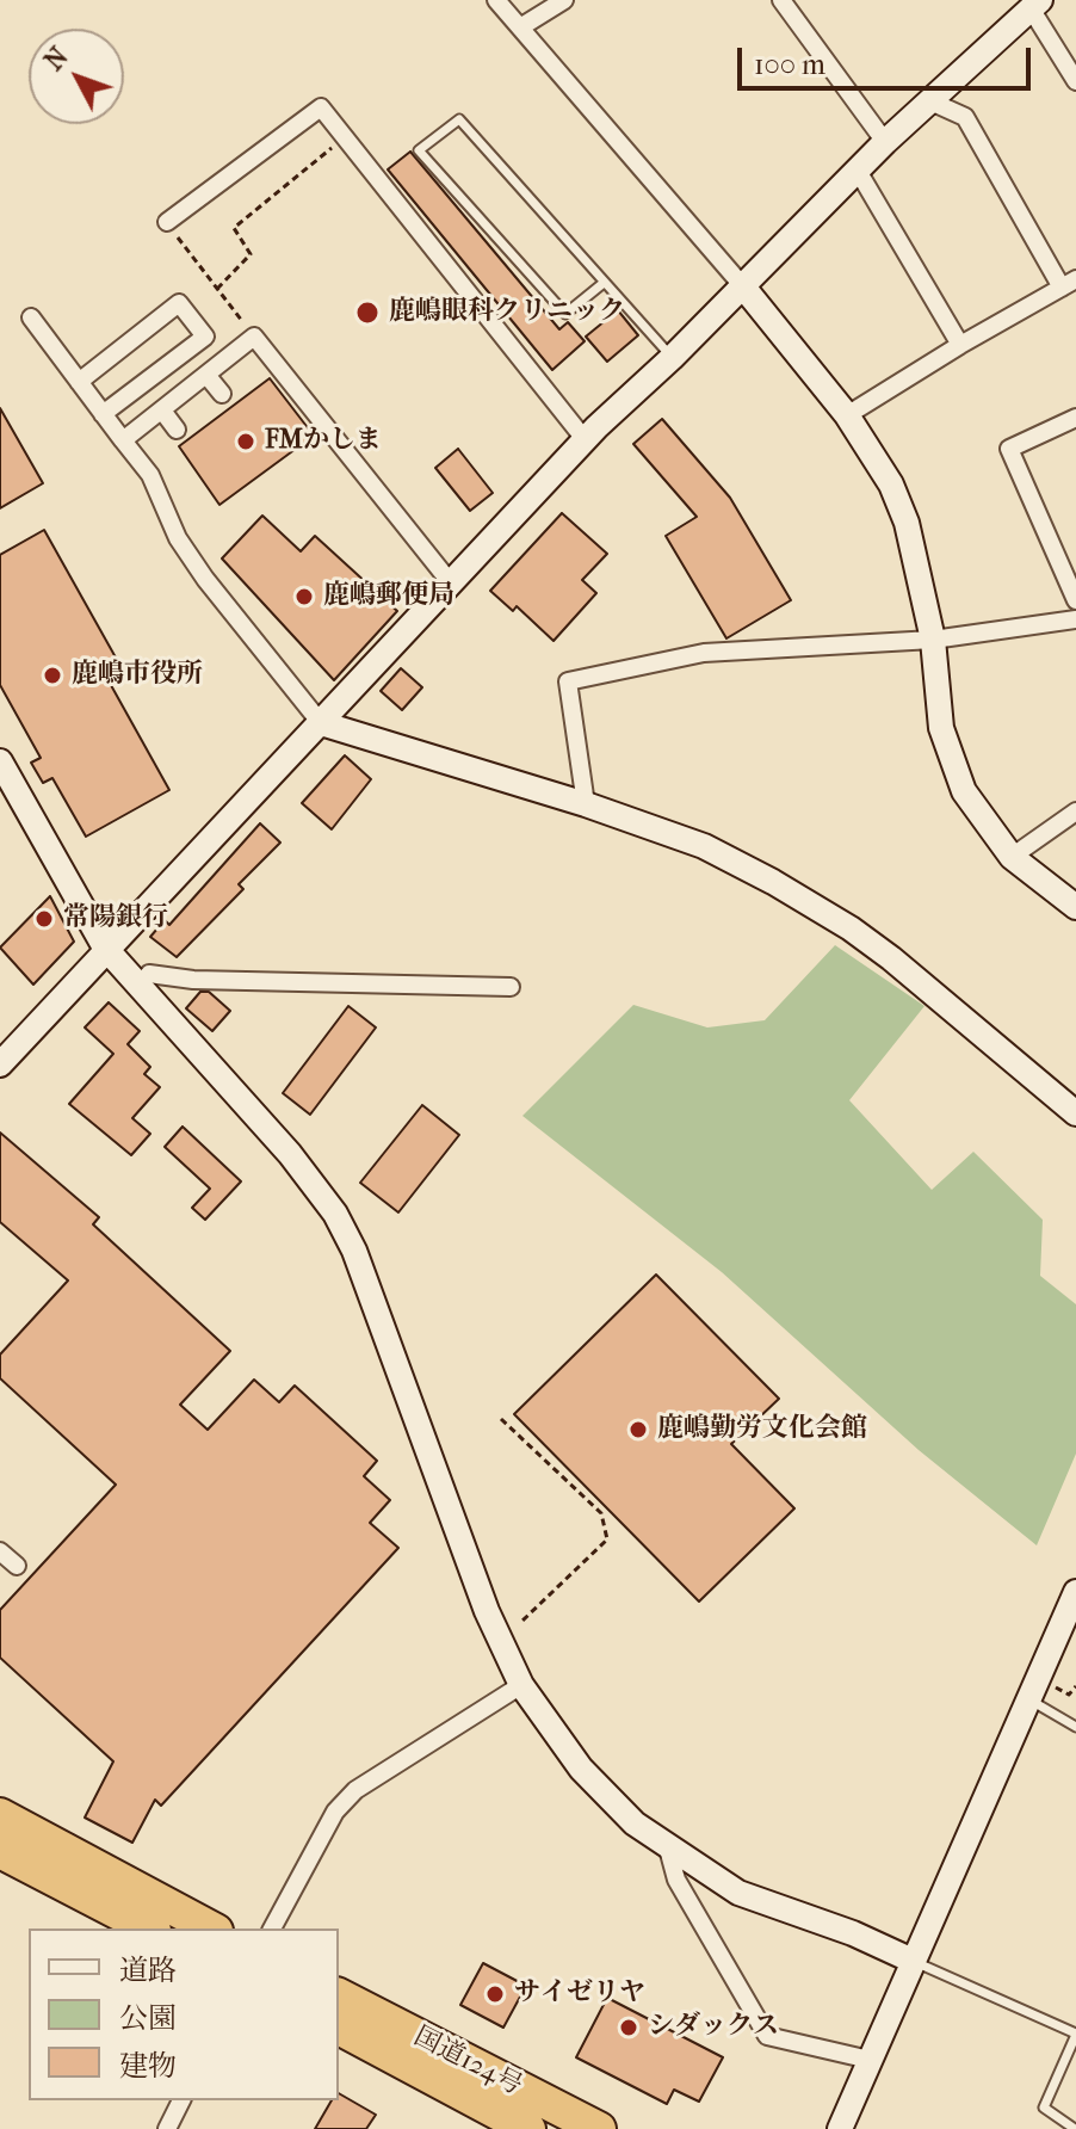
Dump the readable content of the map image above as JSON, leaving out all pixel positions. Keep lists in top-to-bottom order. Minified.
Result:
{"streets":{"highway":["国道124号"]},"places":["鹿嶋眼科クリニック","FMかしま","鹿嶋郵便局","鹿嶋市役所","常陽銀行","鹿嶋勤労文化会館","サイゼリヤ","シダックス"],"legend":["道路","公園","建物"],"scale_bar":"100 m","north":"top left"}
